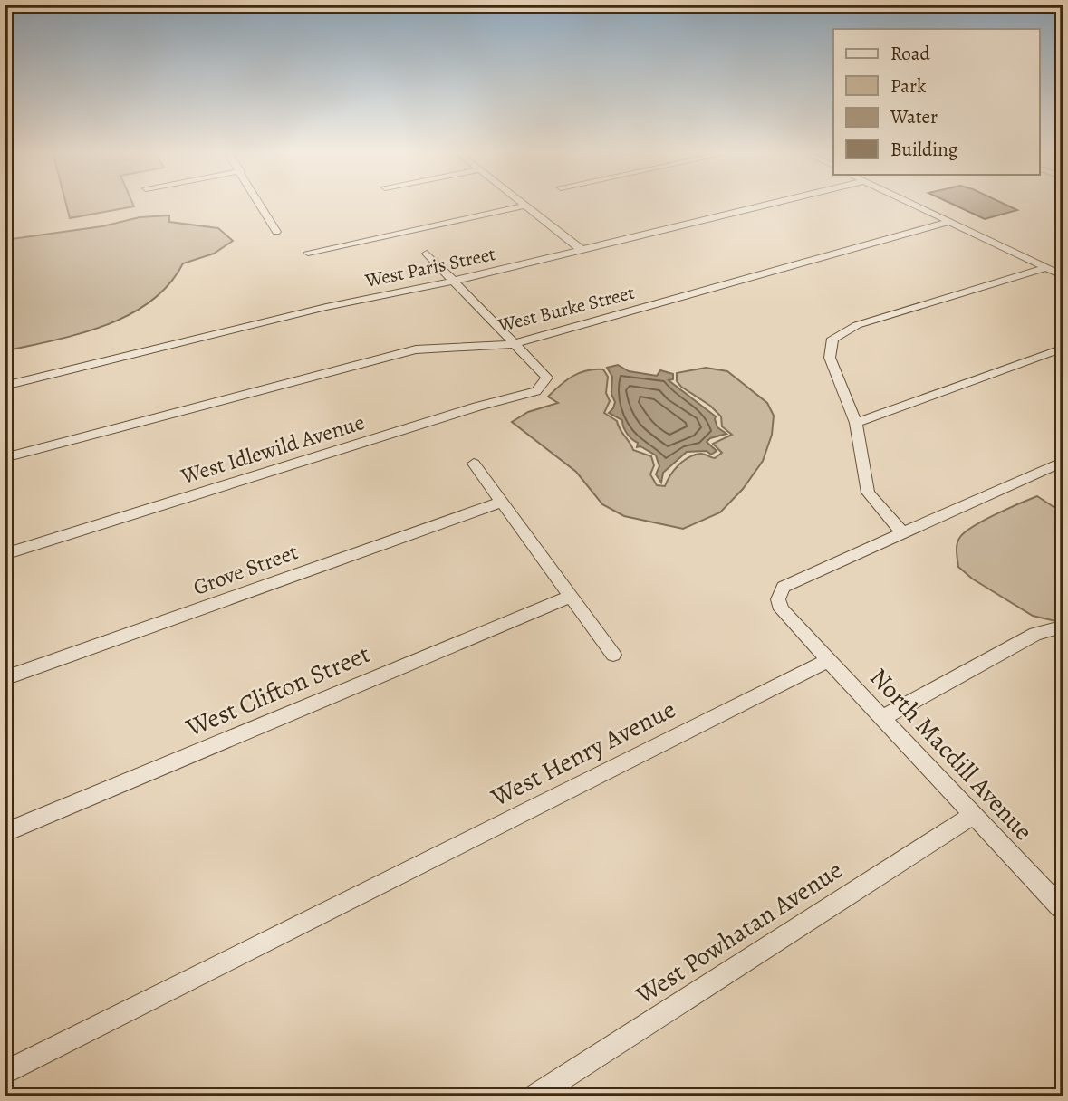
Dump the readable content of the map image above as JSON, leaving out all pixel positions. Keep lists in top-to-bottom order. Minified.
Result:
{"streets":{"street":["West Paris Street","West Burke Street","West Idlewild Avenue","Grove Street","West Clifton Street","West Henry Avenue","North Macdill Avenue","West Powhatan Avenue"]},"crossings":[["West Burke Street","West Idlewild Avenue"],["West Henry Avenue","North Macdill Avenue"],["North Macdill Avenue","West Powhatan Avenue"]],"legend":["Road","Park","Water","Building"]}
